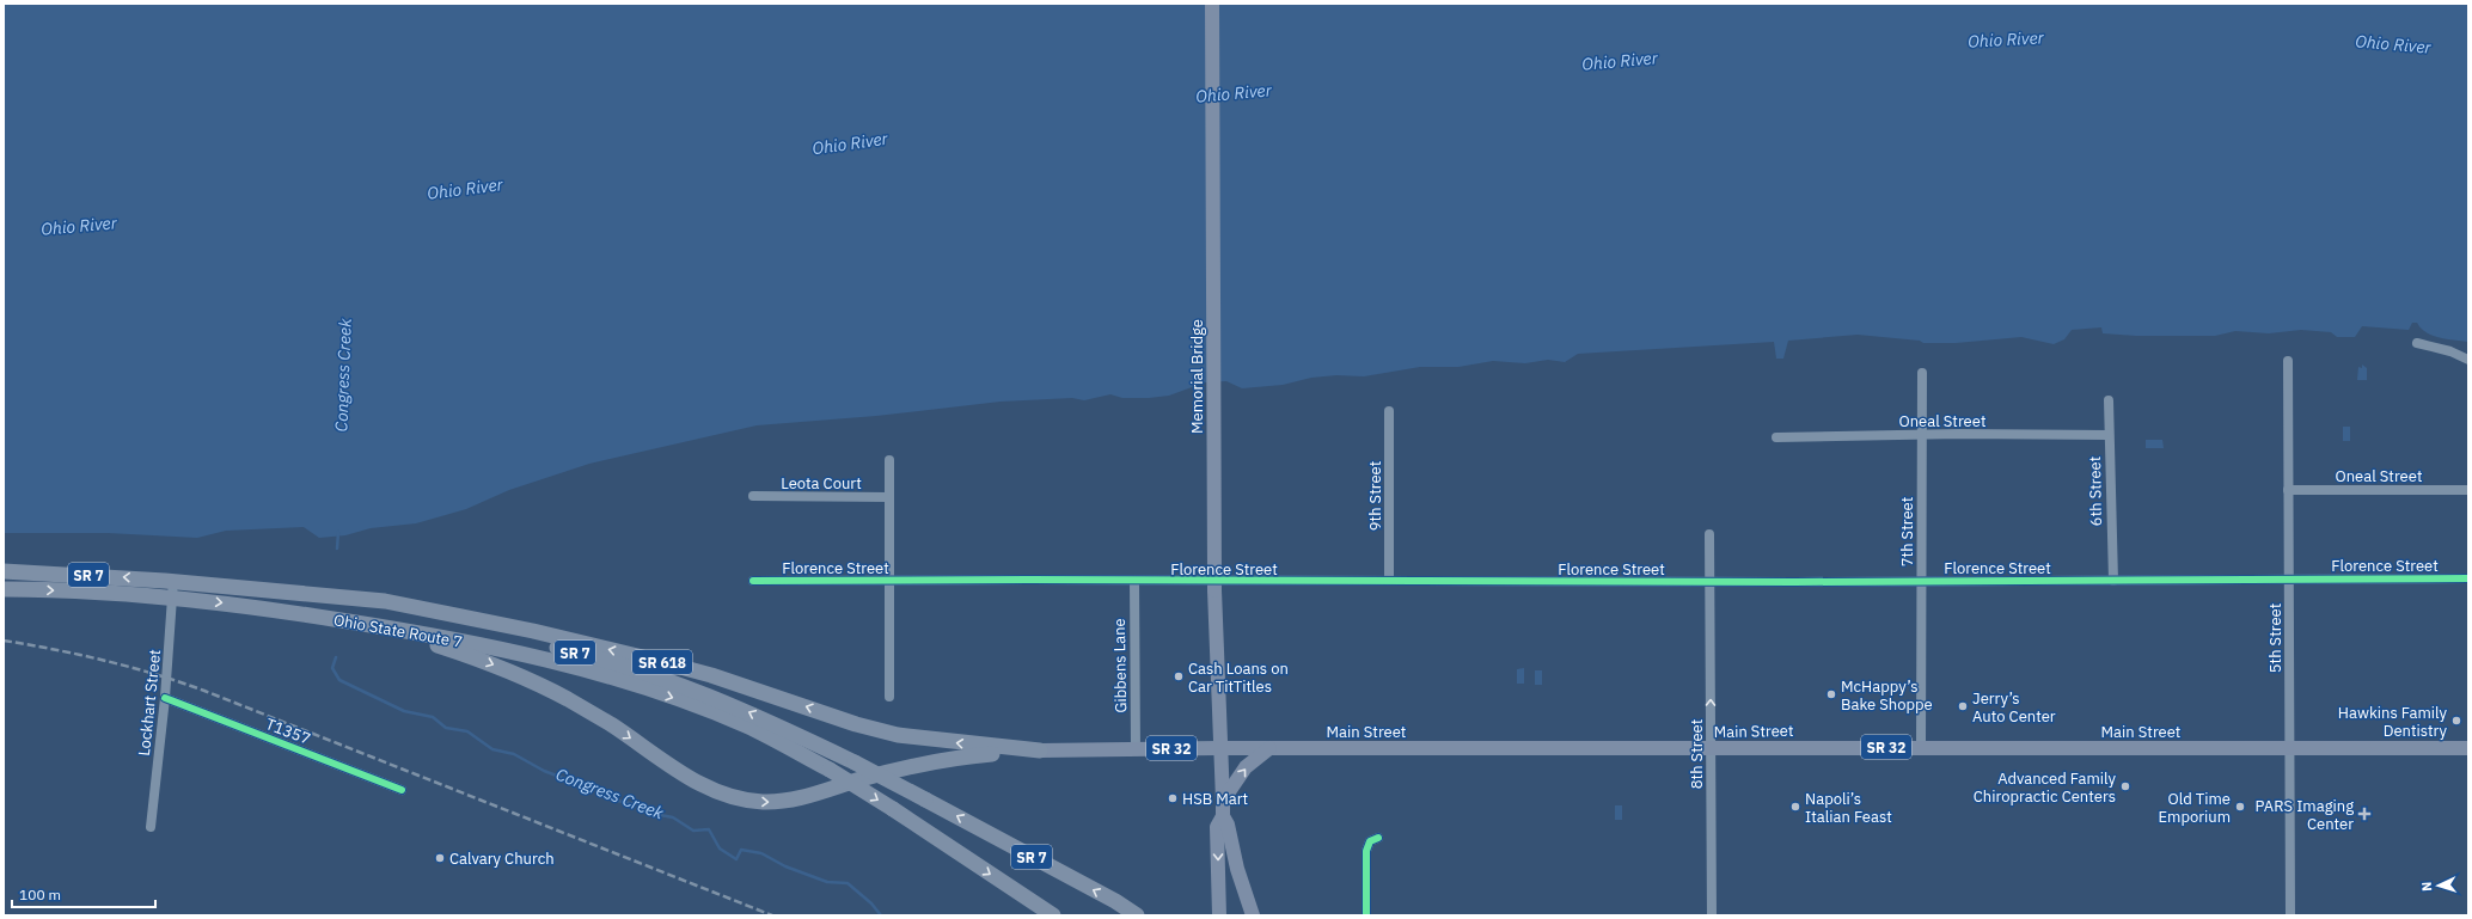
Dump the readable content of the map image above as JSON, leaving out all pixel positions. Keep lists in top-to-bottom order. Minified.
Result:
{"streets":{"highway":["SR 7","Ohio State Route 7","SR 618"],"main road":["Memorial Bridge","Main Street","SR 32"],"street":["Oneal Street","Leota Court","6th Street","9th Street","7th Street","Florence Street","5th Street","Gibbens Lane","Lockhart Street","T1357","8th Street"]},"crossings":[["Memorial Bridge","Main Street"],["Memorial Bridge","SR 32"],["Oneal Street","6th Street"],["Oneal Street","7th Street"],["Oneal Street","5th Street"],["6th Street","Florence Street"],["9th Street","Florence Street"],["7th Street","Florence Street"],["7th Street","Main Street"],["Florence Street","5th Street"],["Florence Street","Gibbens Lane"],["Florence Street","8th Street"],["SR 7","SR 618"],["SR 7","Lockhart Street"],["Ohio State Route 7","Lockhart Street"],["5th Street","Main Street"],["SR 618","Main Street"],["Gibbens Lane","Main Street"],["Lockhart Street","T1357"],["Main Street","SR 32"],["Main Street","8th Street"]],"one_way":["8th Street"],"water":["Ohio River","Congress Creek"],"places":{"other":["Cash Loans on Car TitTitles","McHappy’s Bake Shoppe","Jerry’s Auto Center","Hawkins Family Dentistry","Advanced Family Chiropractic Centers","HSB Mart","Napoli’s Italian Feast","Old Time Emporium","Calvary Church"],"health":["PARS Imaging Center"]},"scale_bar":"100 m","north":"left"}
